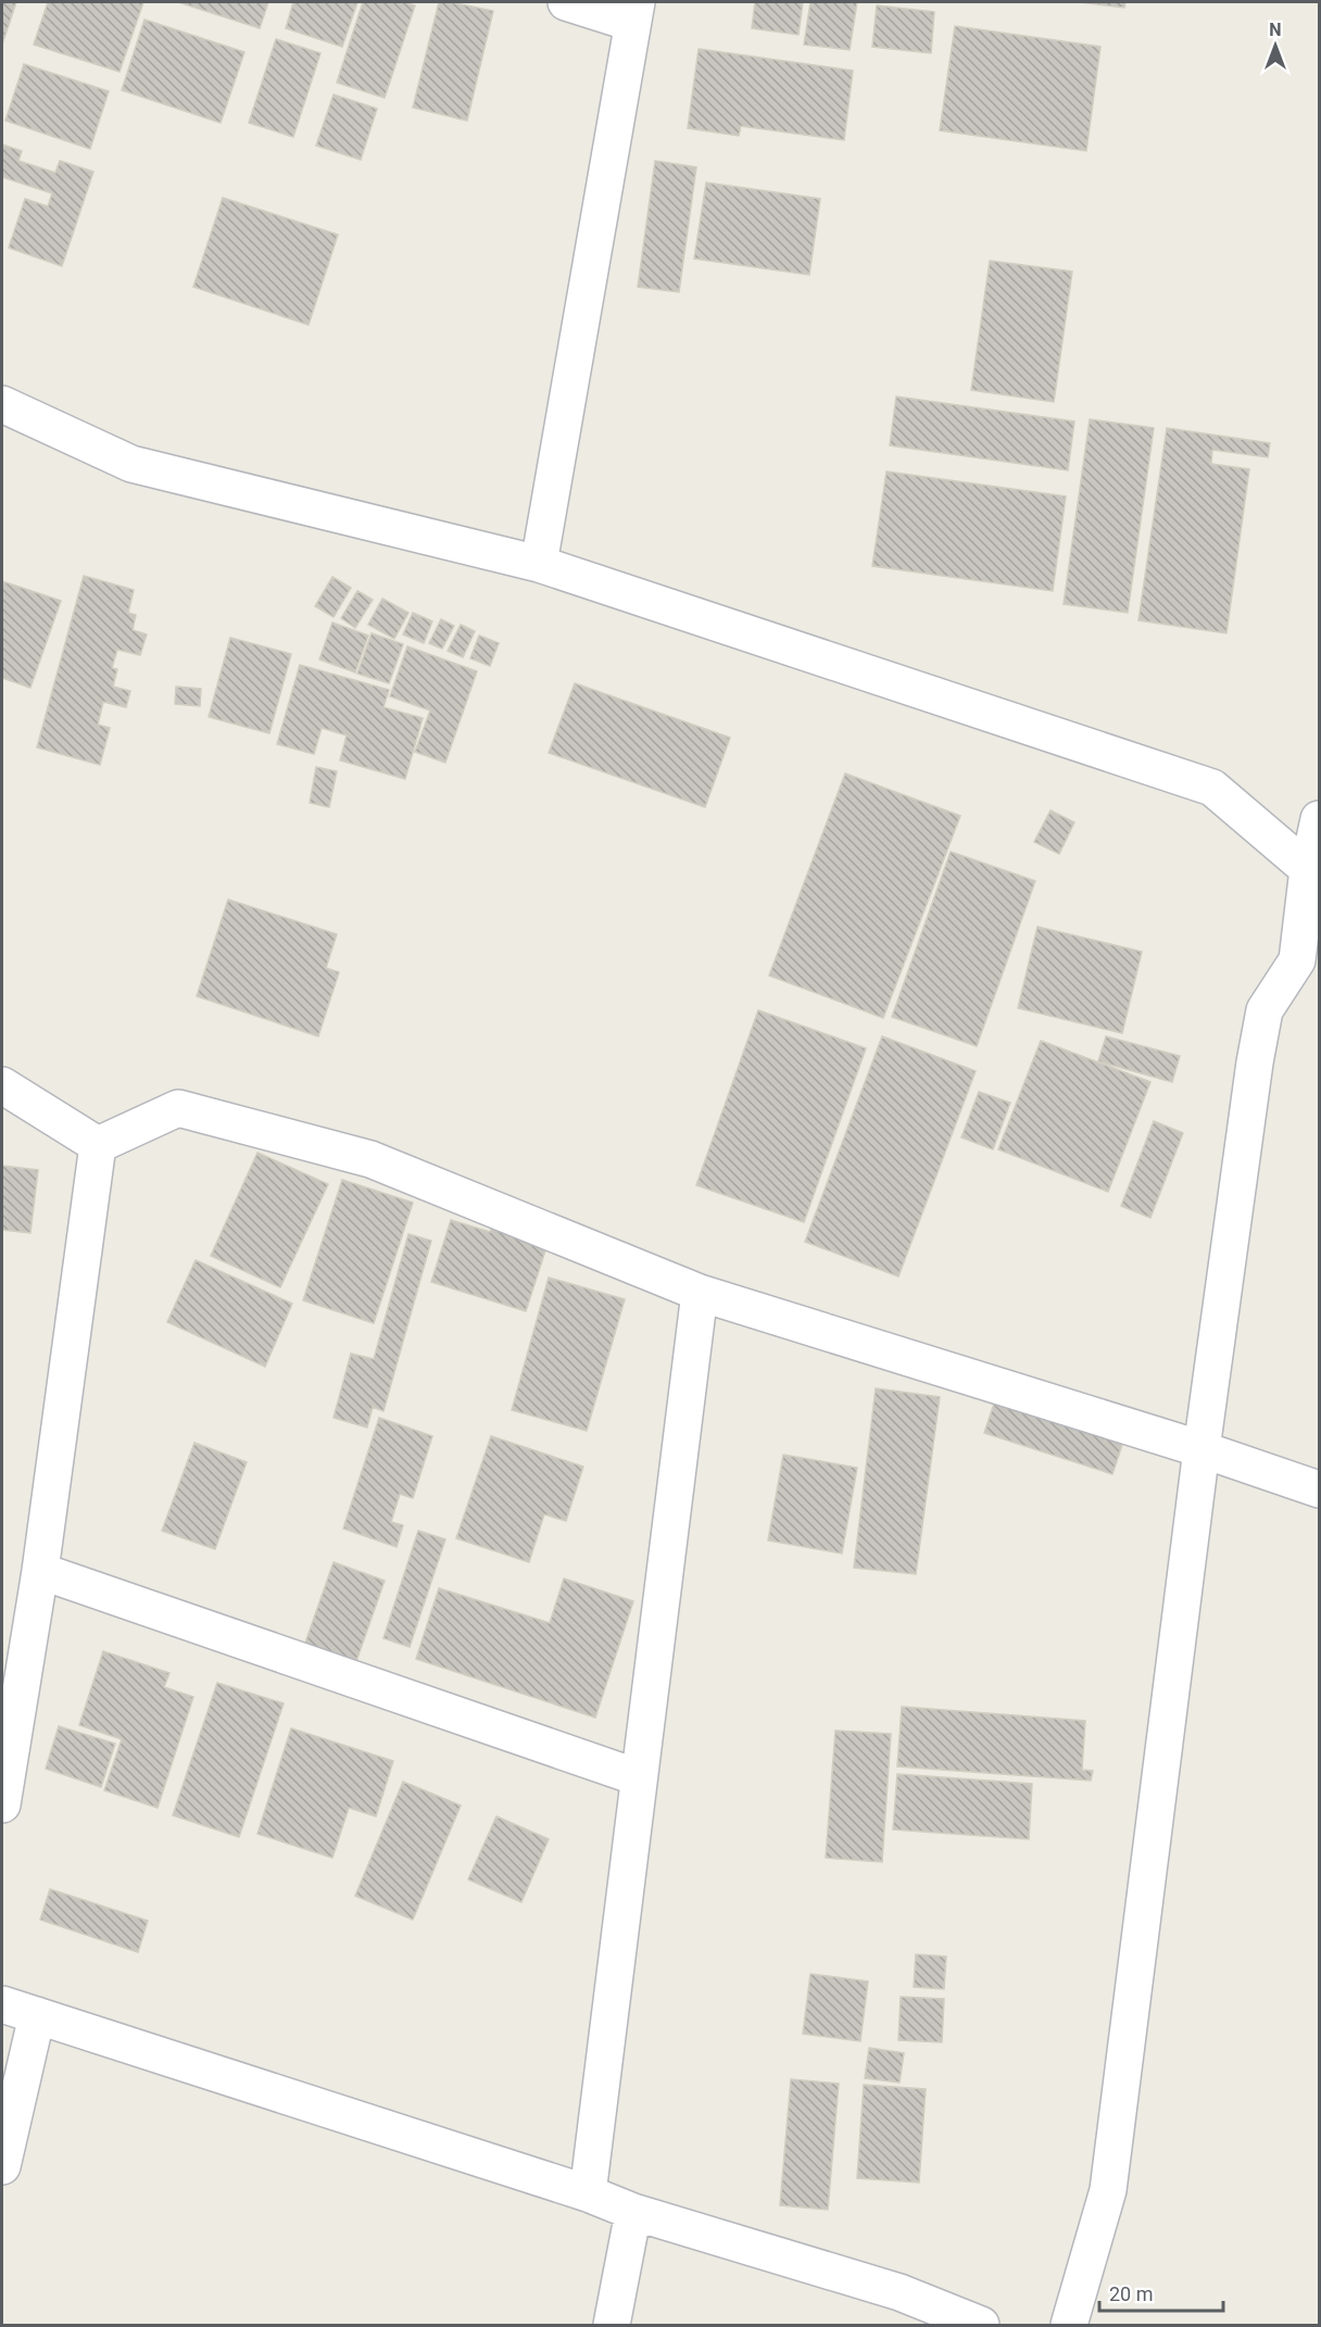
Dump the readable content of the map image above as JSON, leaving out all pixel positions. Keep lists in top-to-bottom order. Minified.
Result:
{"scale_bar":"20 m","north":"top"}
